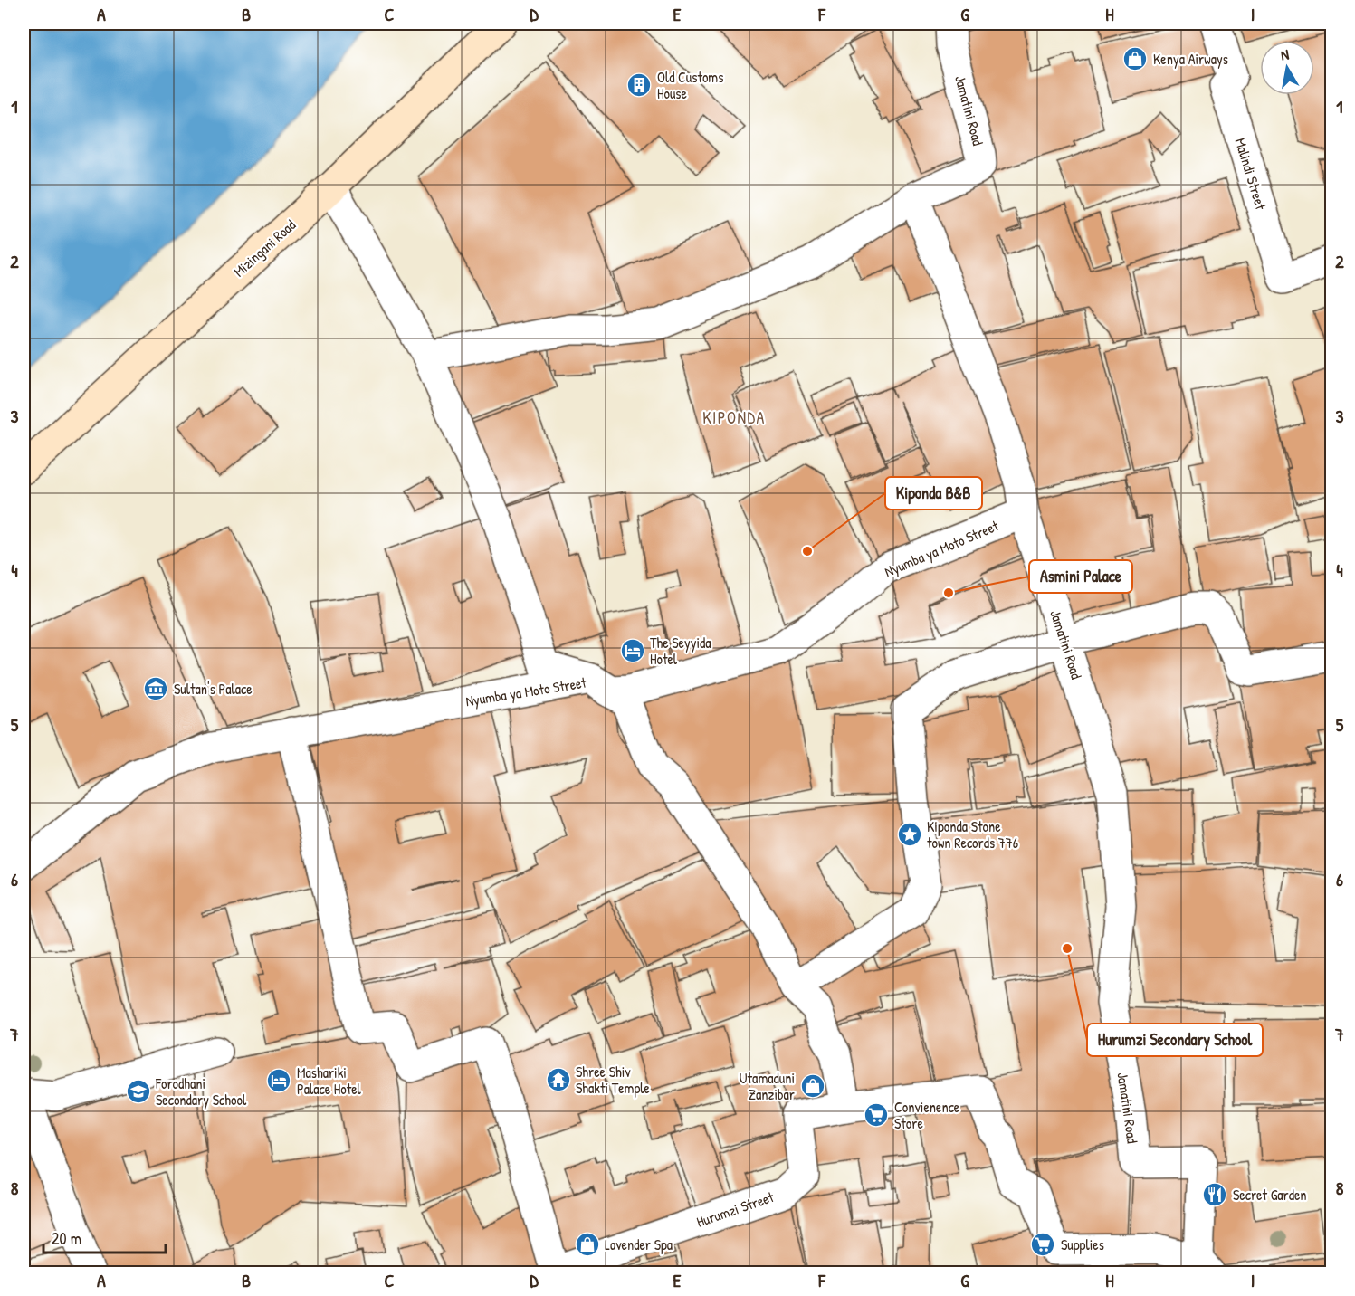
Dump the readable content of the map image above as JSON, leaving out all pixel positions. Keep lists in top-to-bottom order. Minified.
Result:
{"streets":{"main road":["Mizingani Road"],"street":["Jamatini Road","Malindi Street","Nyumba ya Moto Street","Hurumzi Street"]},"crossings":[["Jamatini Road","Nyumba ya Moto Street"]],"districts":["KIPONDA"],"places":{"shop":["Kenya Airways","Utamaduni Zanzibar","Lavender Spa"],"building":["Old Customs House"],"other":["Kiponda B&B","Asmini Palace","Hurumzi Secondary School"],"hotel":["The Seyyida Hotel","Mashariki Palace Hotel"],"museum":["Sultan's Palace"],"place":["Kiponda Stone town Records 776"],"temple":["Shree Shiv Shakti Temple"],"school or university":["Forodhani Secondary School"],"supermarket":["Convienence Store","Supplies"],"restaurant":["Secret Garden"]},"scale_bar":"20 m","north":"top","grid":{"columns":["A","B","C","D","E","F","G","H","I"],"rows":["1","2","3","4","5","6","7","8"]}}
